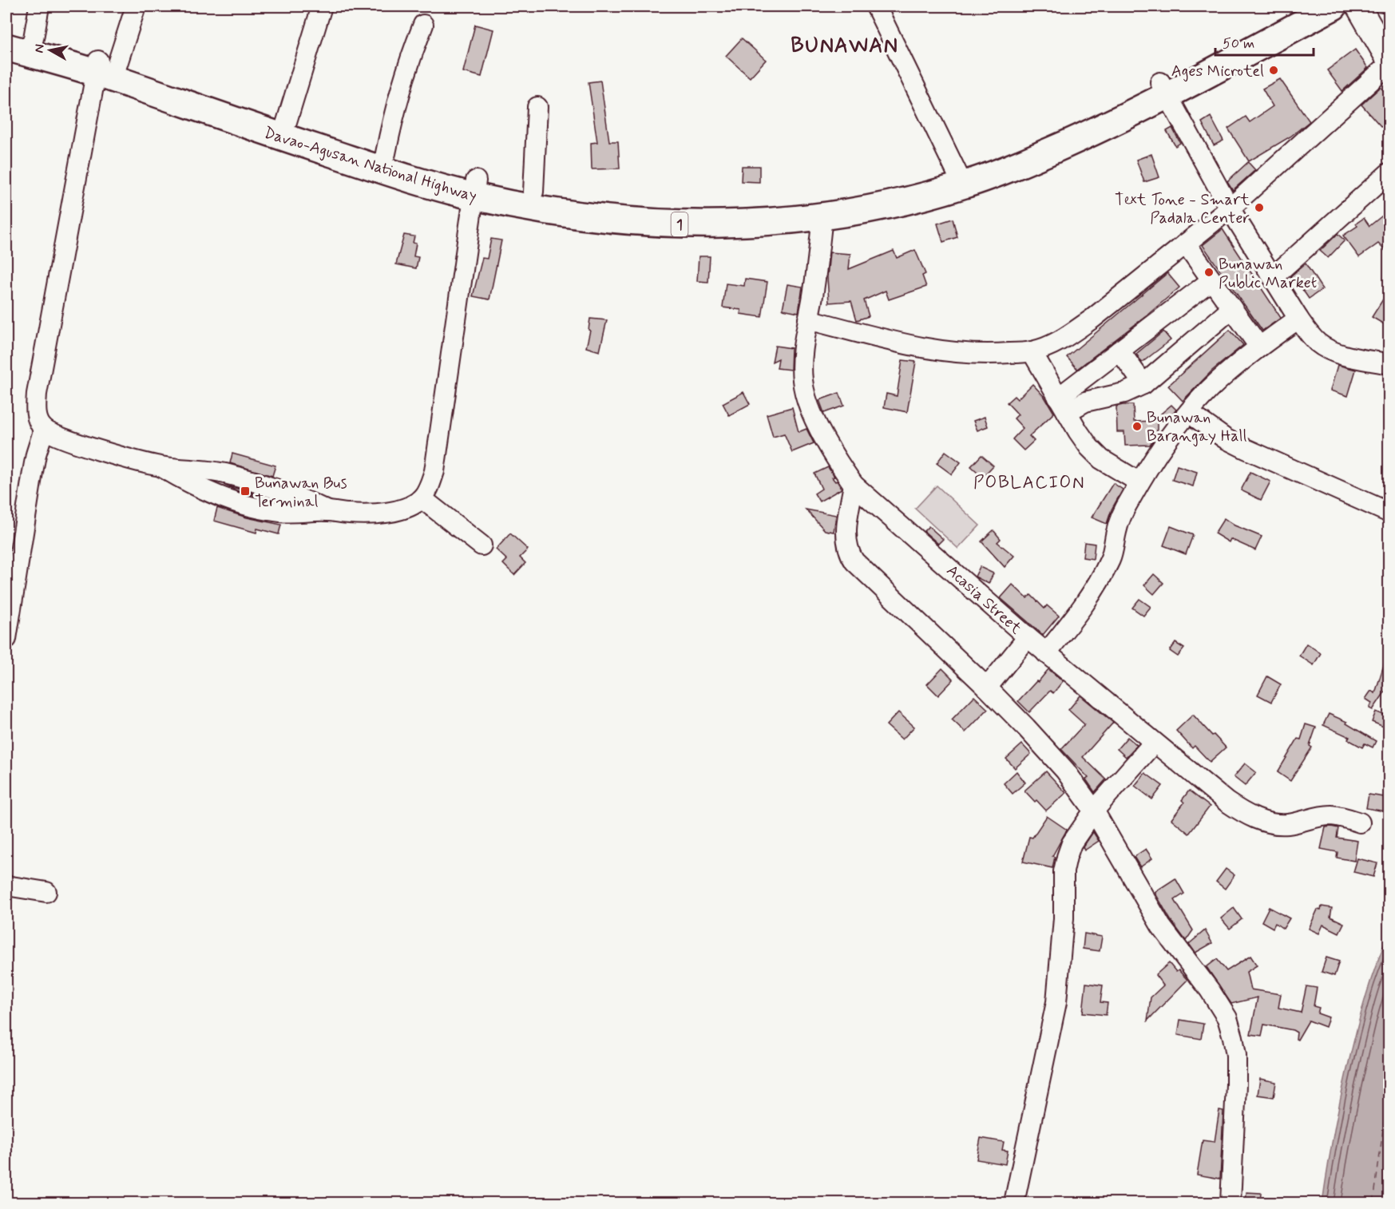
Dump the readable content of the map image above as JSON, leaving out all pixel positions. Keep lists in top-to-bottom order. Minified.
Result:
{"streets":{"highway":["Davao-Agusan National Highway","1"],"street":["Acasia Street"]},"crossings":[["Davao-Agusan National Highway","Acasia Street"]],"districts":["BUNAWAN","POBLACION"],"places":{"other":["Ages Microtel","Text Tone - Smart Padala Center","Bunawan Public Market","Bunawan Barangay Hall"],"transit":["Bunawan Bus Terminal"]},"scale_bar":"50 m","north":"left"}
